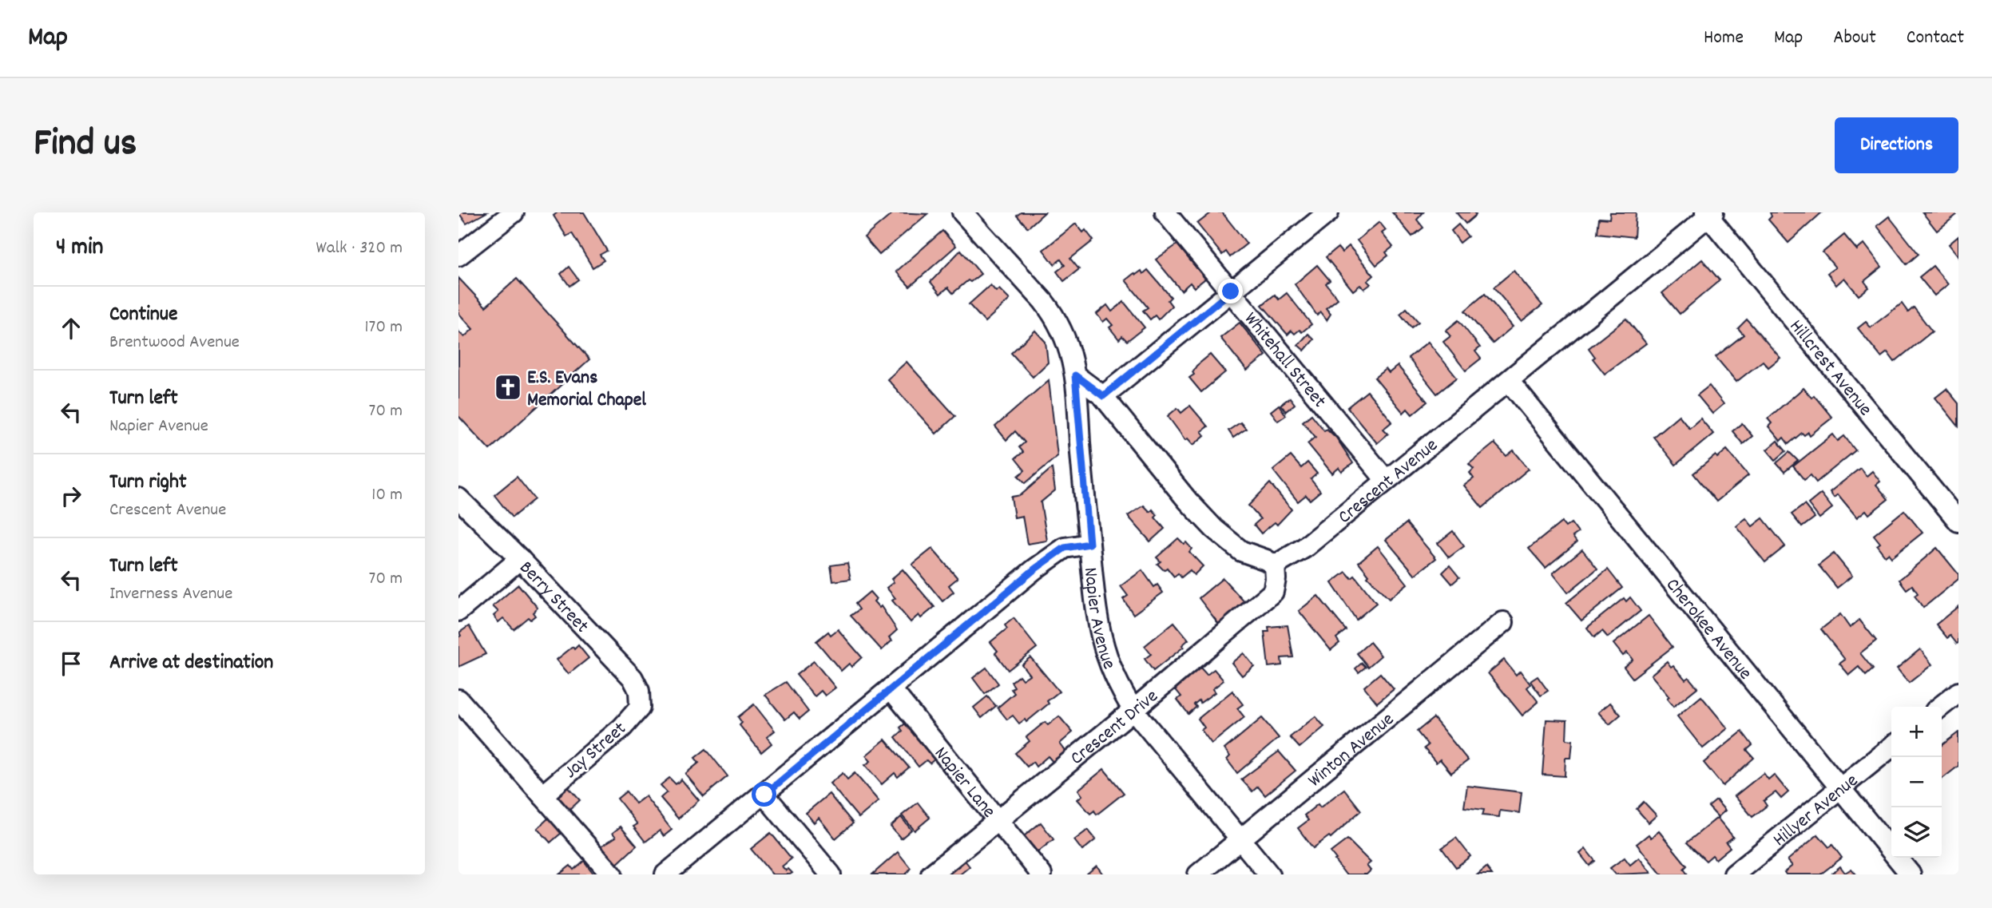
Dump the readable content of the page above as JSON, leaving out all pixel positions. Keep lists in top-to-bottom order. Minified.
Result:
{"streets":{"street":["Whitehall Street","Hillcrest Avenue","Crescent Avenue","Berry Street","Napier Avenue","Cherokee Avenue","Crescent Drive","Winton Avenue","Jay Street","Napier Lane","Hillyer Avenue"]},"crossings":[["Whitehall Street","Crescent Avenue"],["Hillcrest Avenue","Crescent Avenue"],["Crescent Avenue","Cherokee Avenue"],["Crescent Avenue","Crescent Drive"],["Berry Street","Jay Street"],["Napier Avenue","Crescent Drive"],["Napier Avenue","Winton Avenue"],["Cherokee Avenue","Hillyer Avenue"],["Crescent Drive","Napier Lane"]],"places":{"church":["E.S. Evans Memorial Chapel"]},"page":{"header":"Map","nav":["Home","Map","About","Contact"],"title":"Find us","buttons":"Directions","heading":["4 min","Walk · 320 m"],"list":[["Continue","Brentwood Avenue","170 m"],["Turn left","Napier Avenue","70 m"],["Turn right","Crescent Avenue","10 m"],["Turn left","Inverness Avenue","70 m"],"Arrive at destination"],"map_buttons":["+","−"]}}
